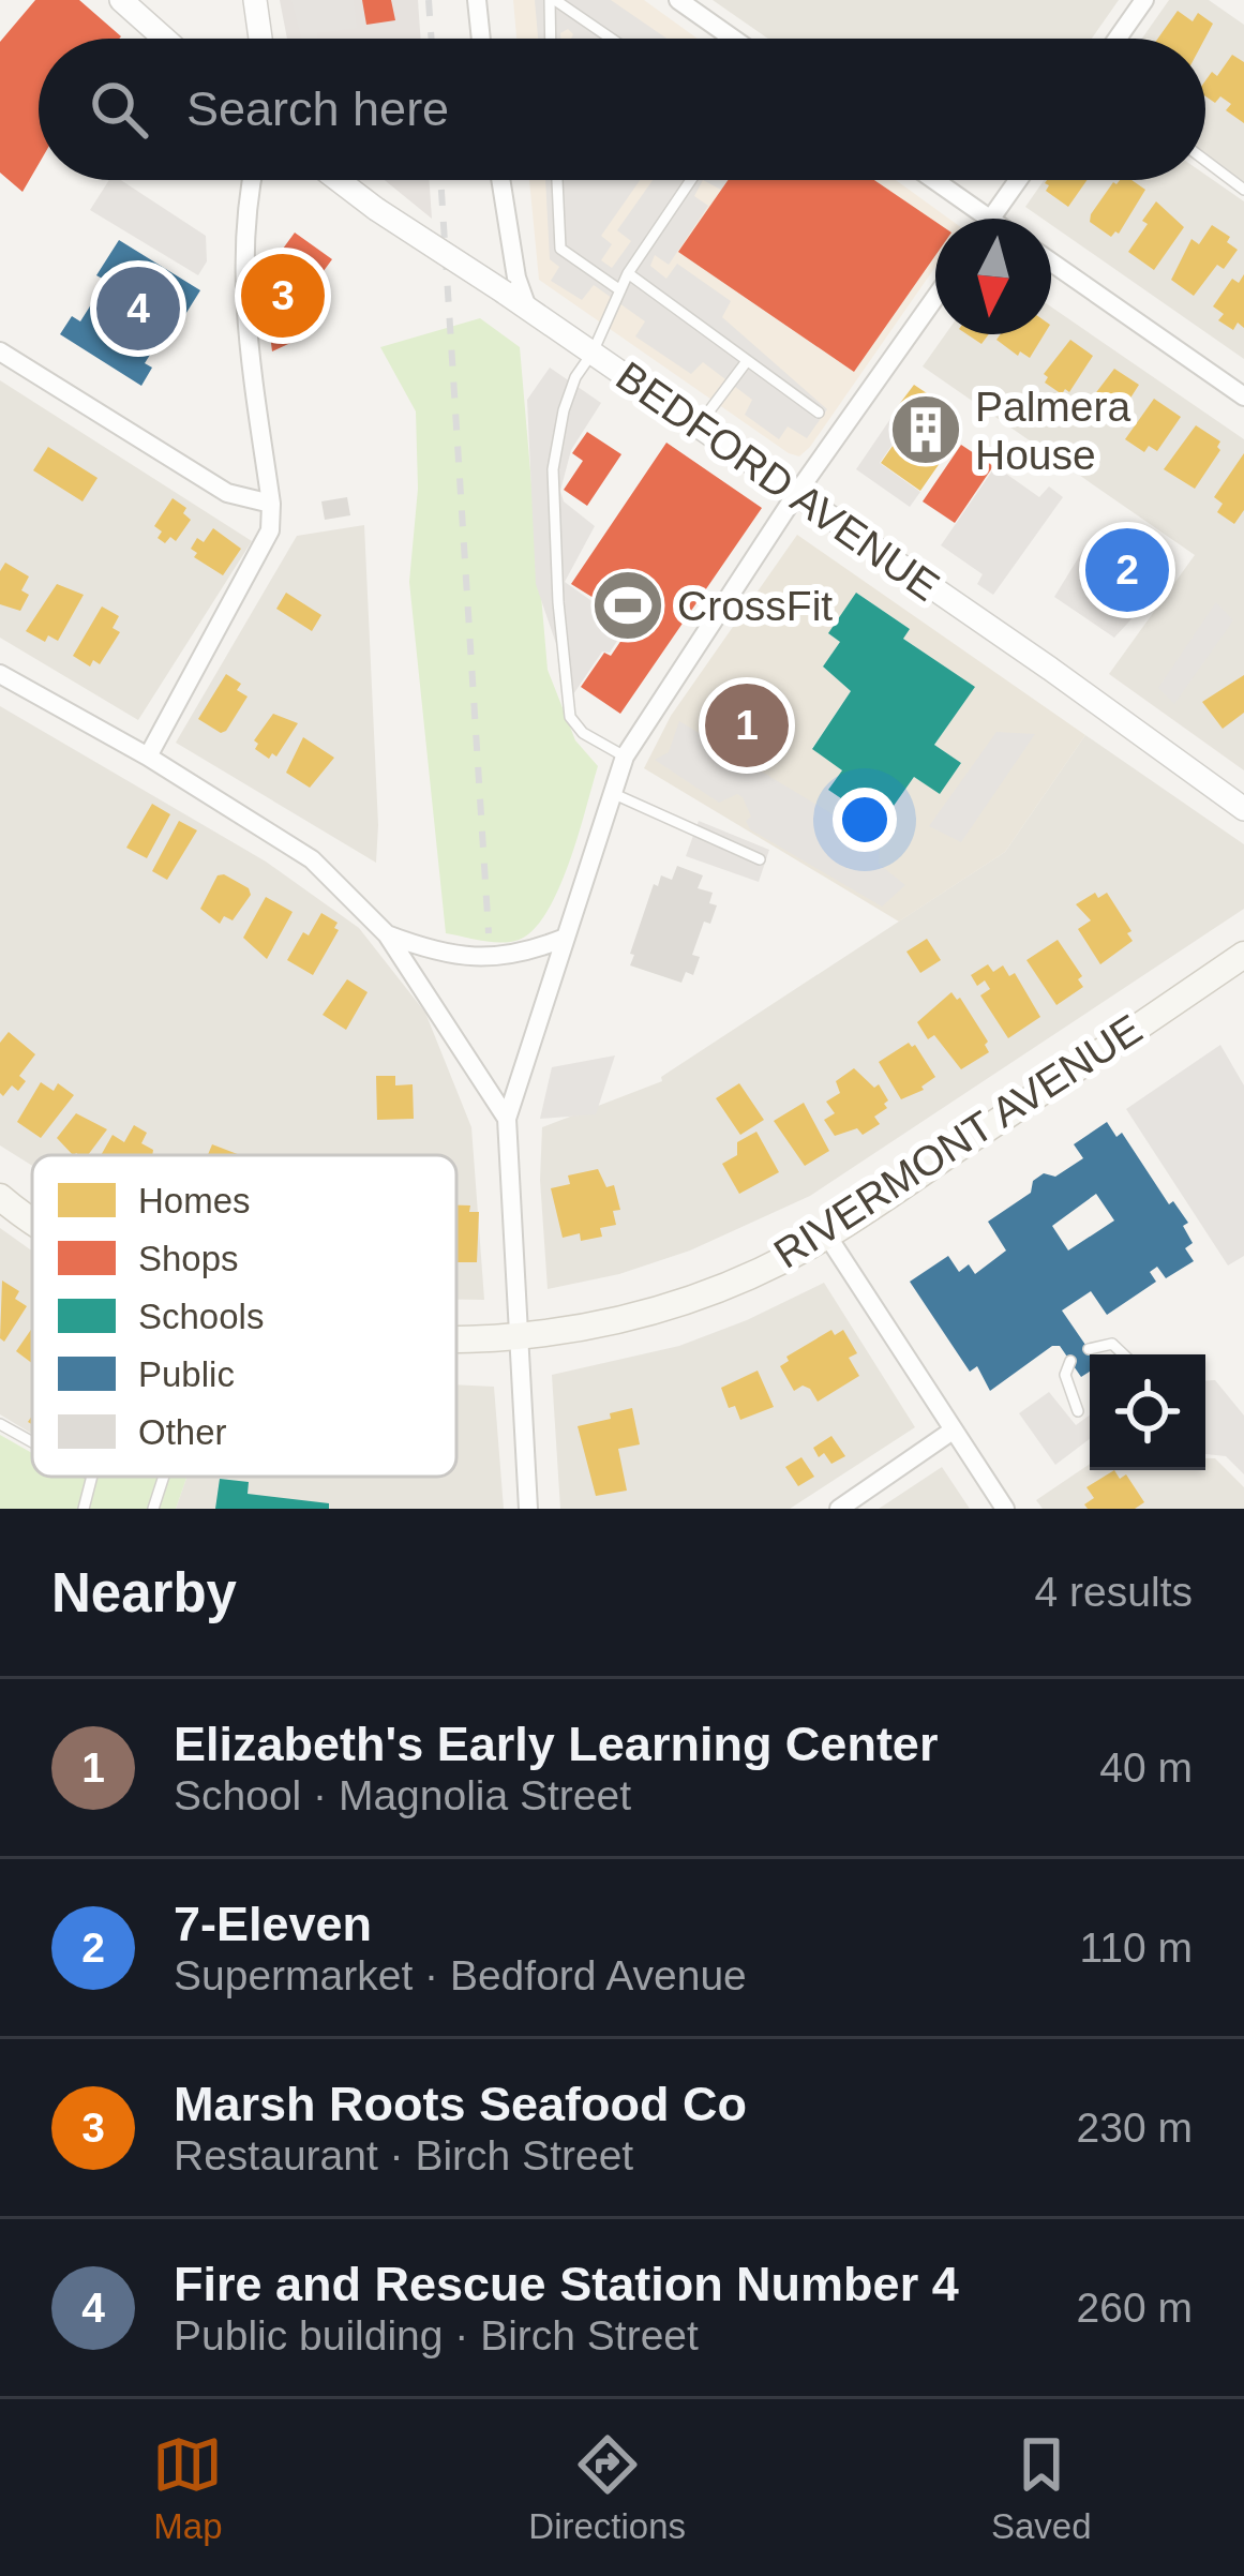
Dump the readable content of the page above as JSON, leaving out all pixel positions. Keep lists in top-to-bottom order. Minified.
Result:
{"streets":{"main road":["RIVERMONT AVENUE"],"street":["BEDFORD AVENUE"]},"places":{"building":["Palmera House"],"sports":["CrossFit"]},"legend":["Homes","Shops","Schools","Public","Other"],"north":"bottom","page":{"search":"Search here","pins":["3","4","2","1"],"heading":["Nearby","4 results"],"list":[{"mark":"1","name":"Elizabeth's Early Learning Center","note":"School · Magnolia Street","value":"40 m"},{"mark":"2","name":"7-Eleven","note":"Supermarket · Bedford Avenue","value":"110 m"},{"mark":"3","name":"Marsh Roots Seafood Co","note":"Restaurant · Birch Street","value":"230 m"},{"mark":"4","name":"Fire and Rescue Station Number 4","note":"Public building · Birch Street","value":"260 m"}],"nav":["Map","Directions","Saved"]}}
